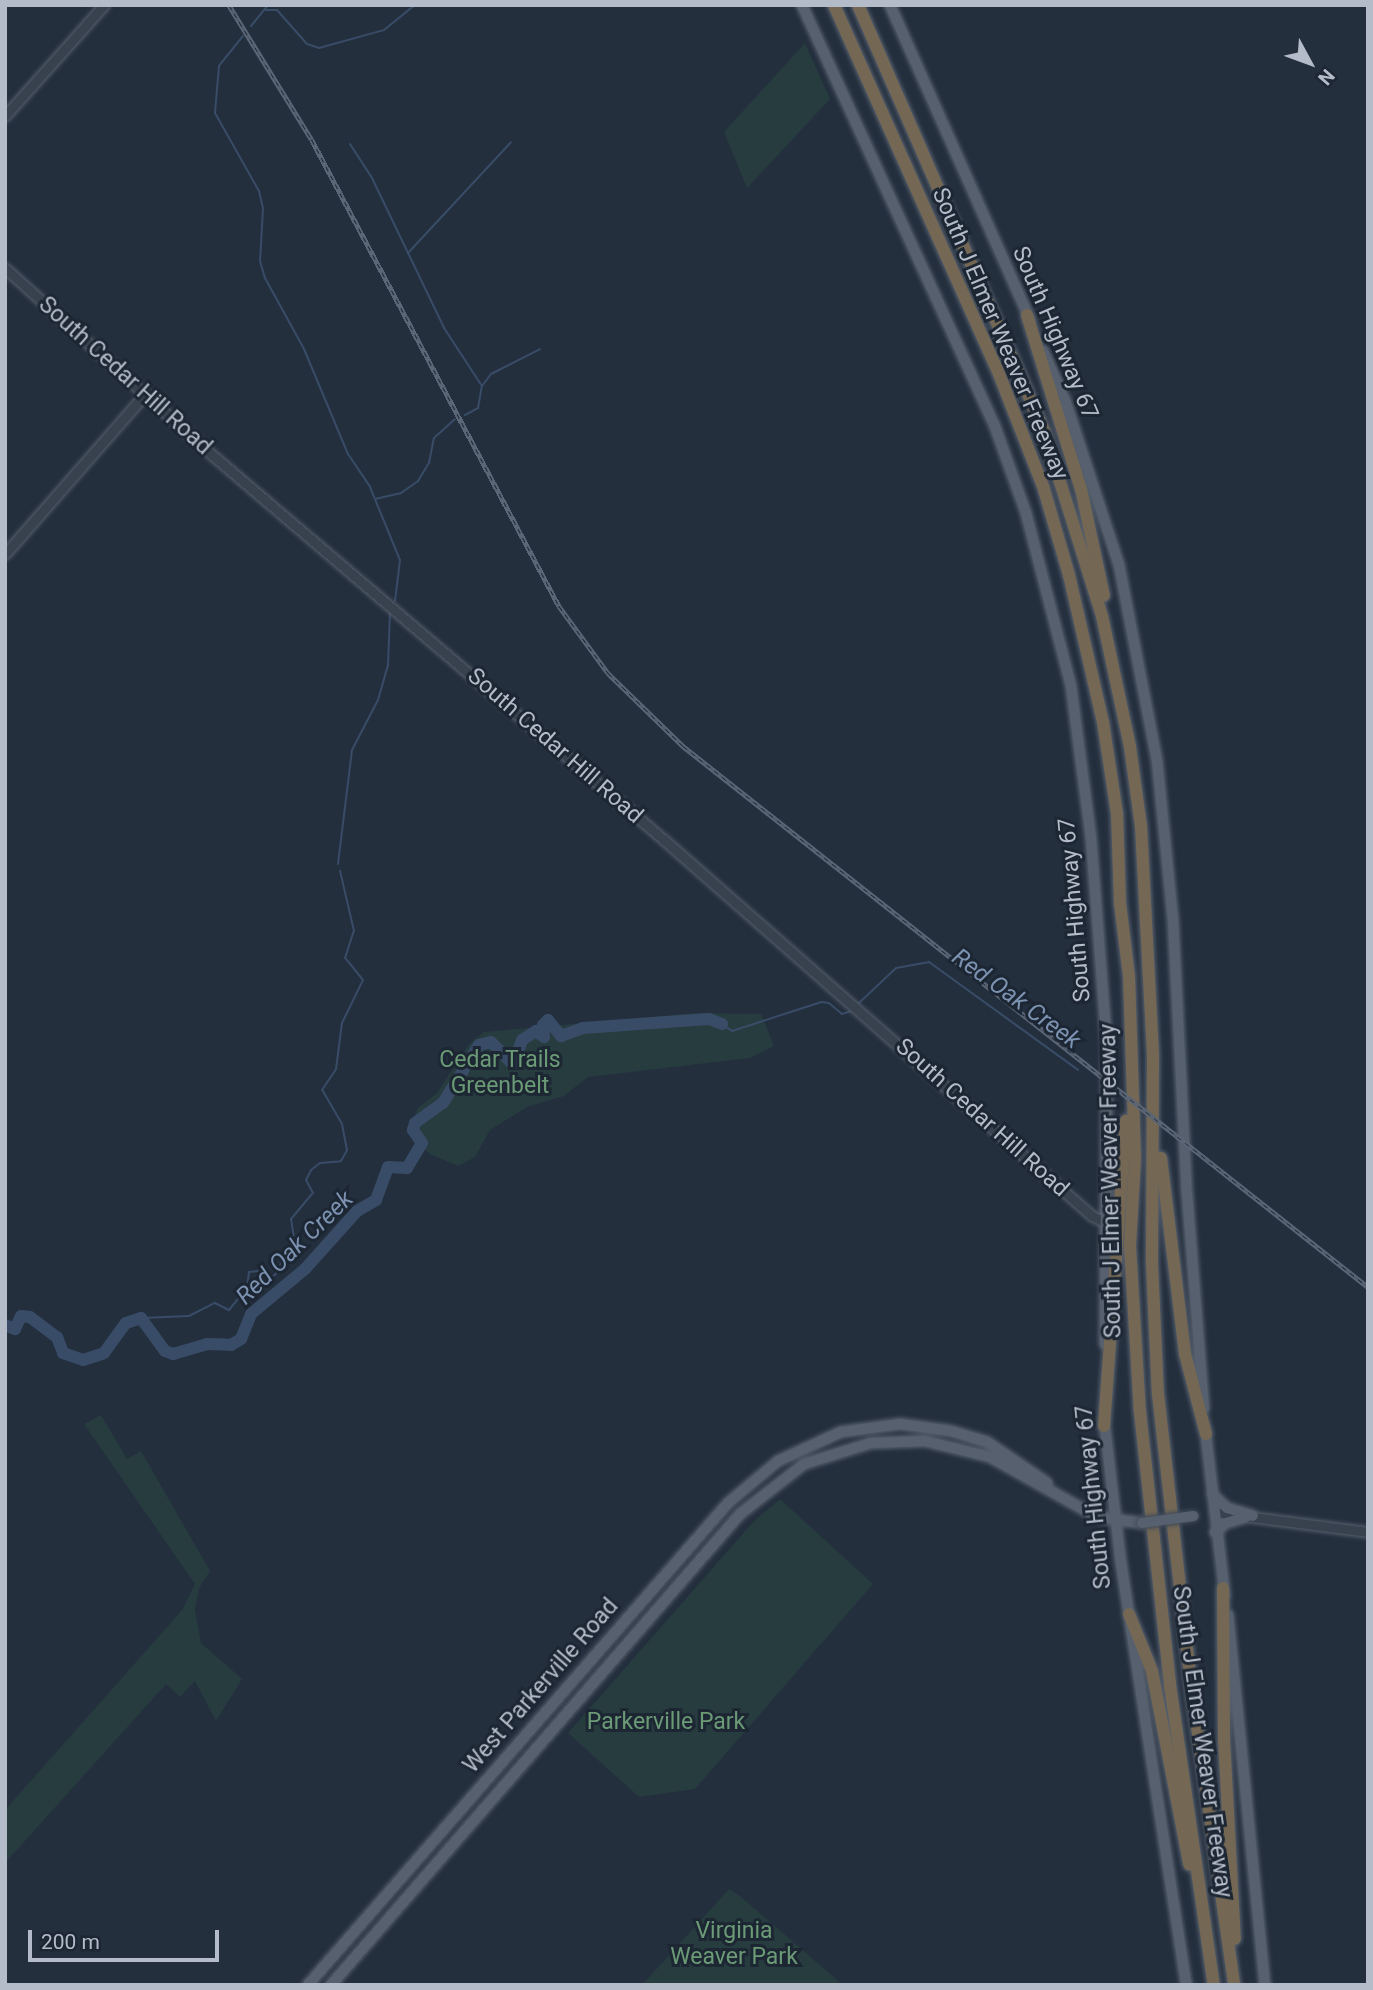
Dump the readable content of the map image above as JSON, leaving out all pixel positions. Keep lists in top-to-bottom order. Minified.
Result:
{"streets":{"highway":["South J Elmer Weaver Freeway"],"main road":["South Highway 67","West Parkerville Road"],"street":["South Cedar Hill Road"]},"crossings":[["South Highway 67","South Cedar Hill Road"]],"water":["Red Oak Creek"],"parks":["Cedar Trails Greenbelt","Parkerville Park","Virginia Weaver Park"],"scale_bar":"200 m","north":"bottom right"}
